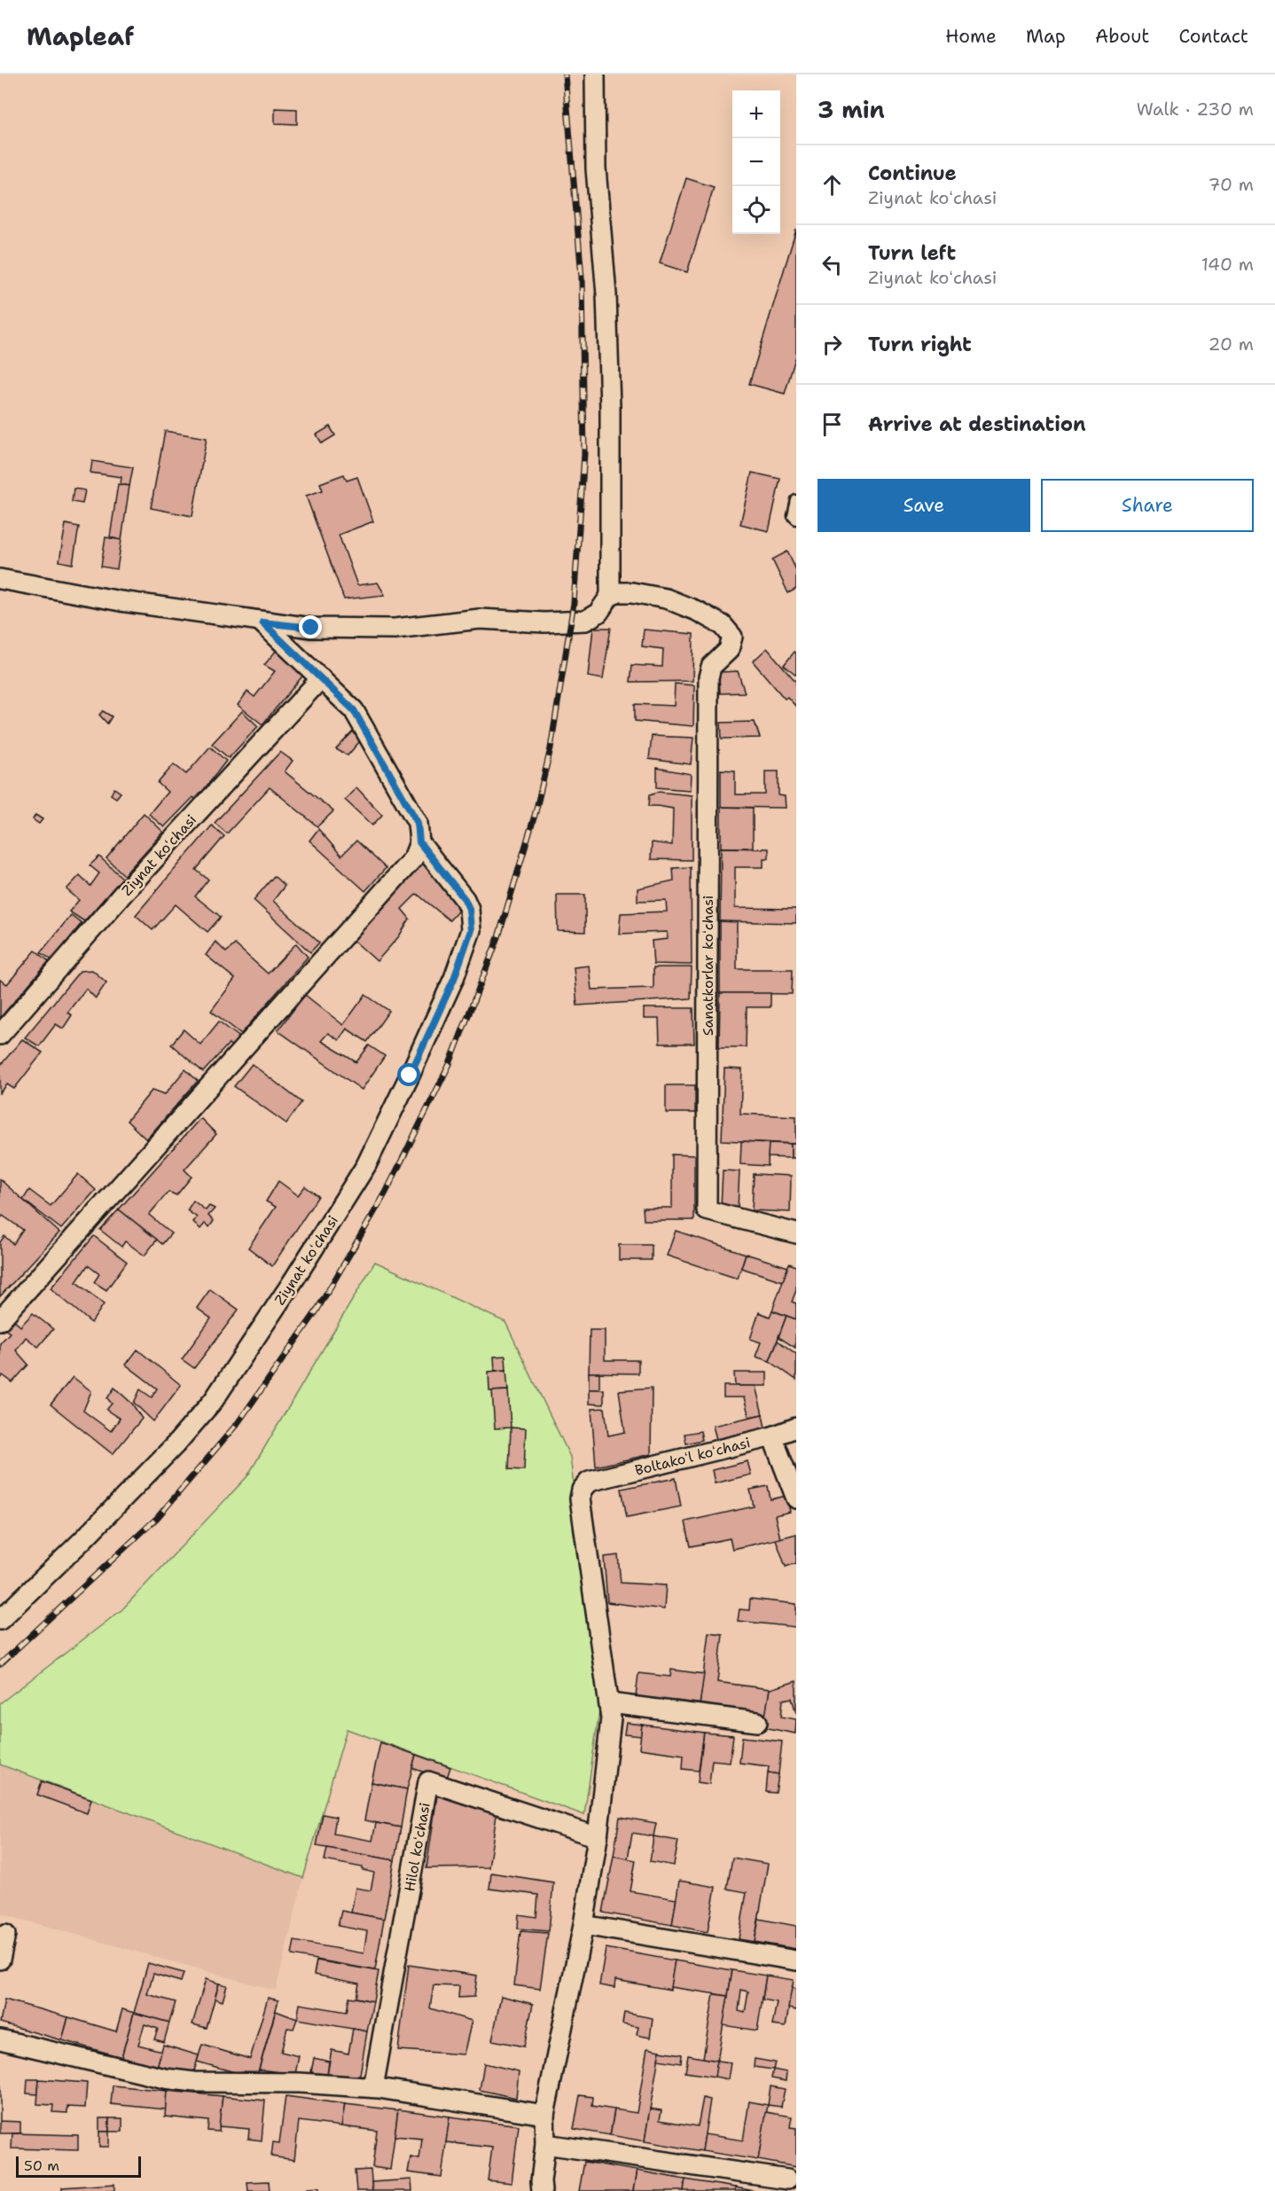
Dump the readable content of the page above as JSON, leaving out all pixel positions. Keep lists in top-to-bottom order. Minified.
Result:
{"streets":{"street":["Ziynat koʻchasi","Sanatkorlar koʻchasi","Boltakoʻl koʻchasi","Hilol koʻchasi"]},"scale_bar":"50 m","page":{"header":"Mapleaf","nav":["Home","Map","About","Contact"],"heading":["3 min","Walk · 230 m"],"map_buttons":["+","−"],"list":[["Continue","Ziynat koʻchasi","70 m"],["Turn left","Ziynat koʻchasi","140 m"],["Turn right","20 m"],"Arrive at destination"],"buttons":["Save","Share"],"scale":"50 m"}}
